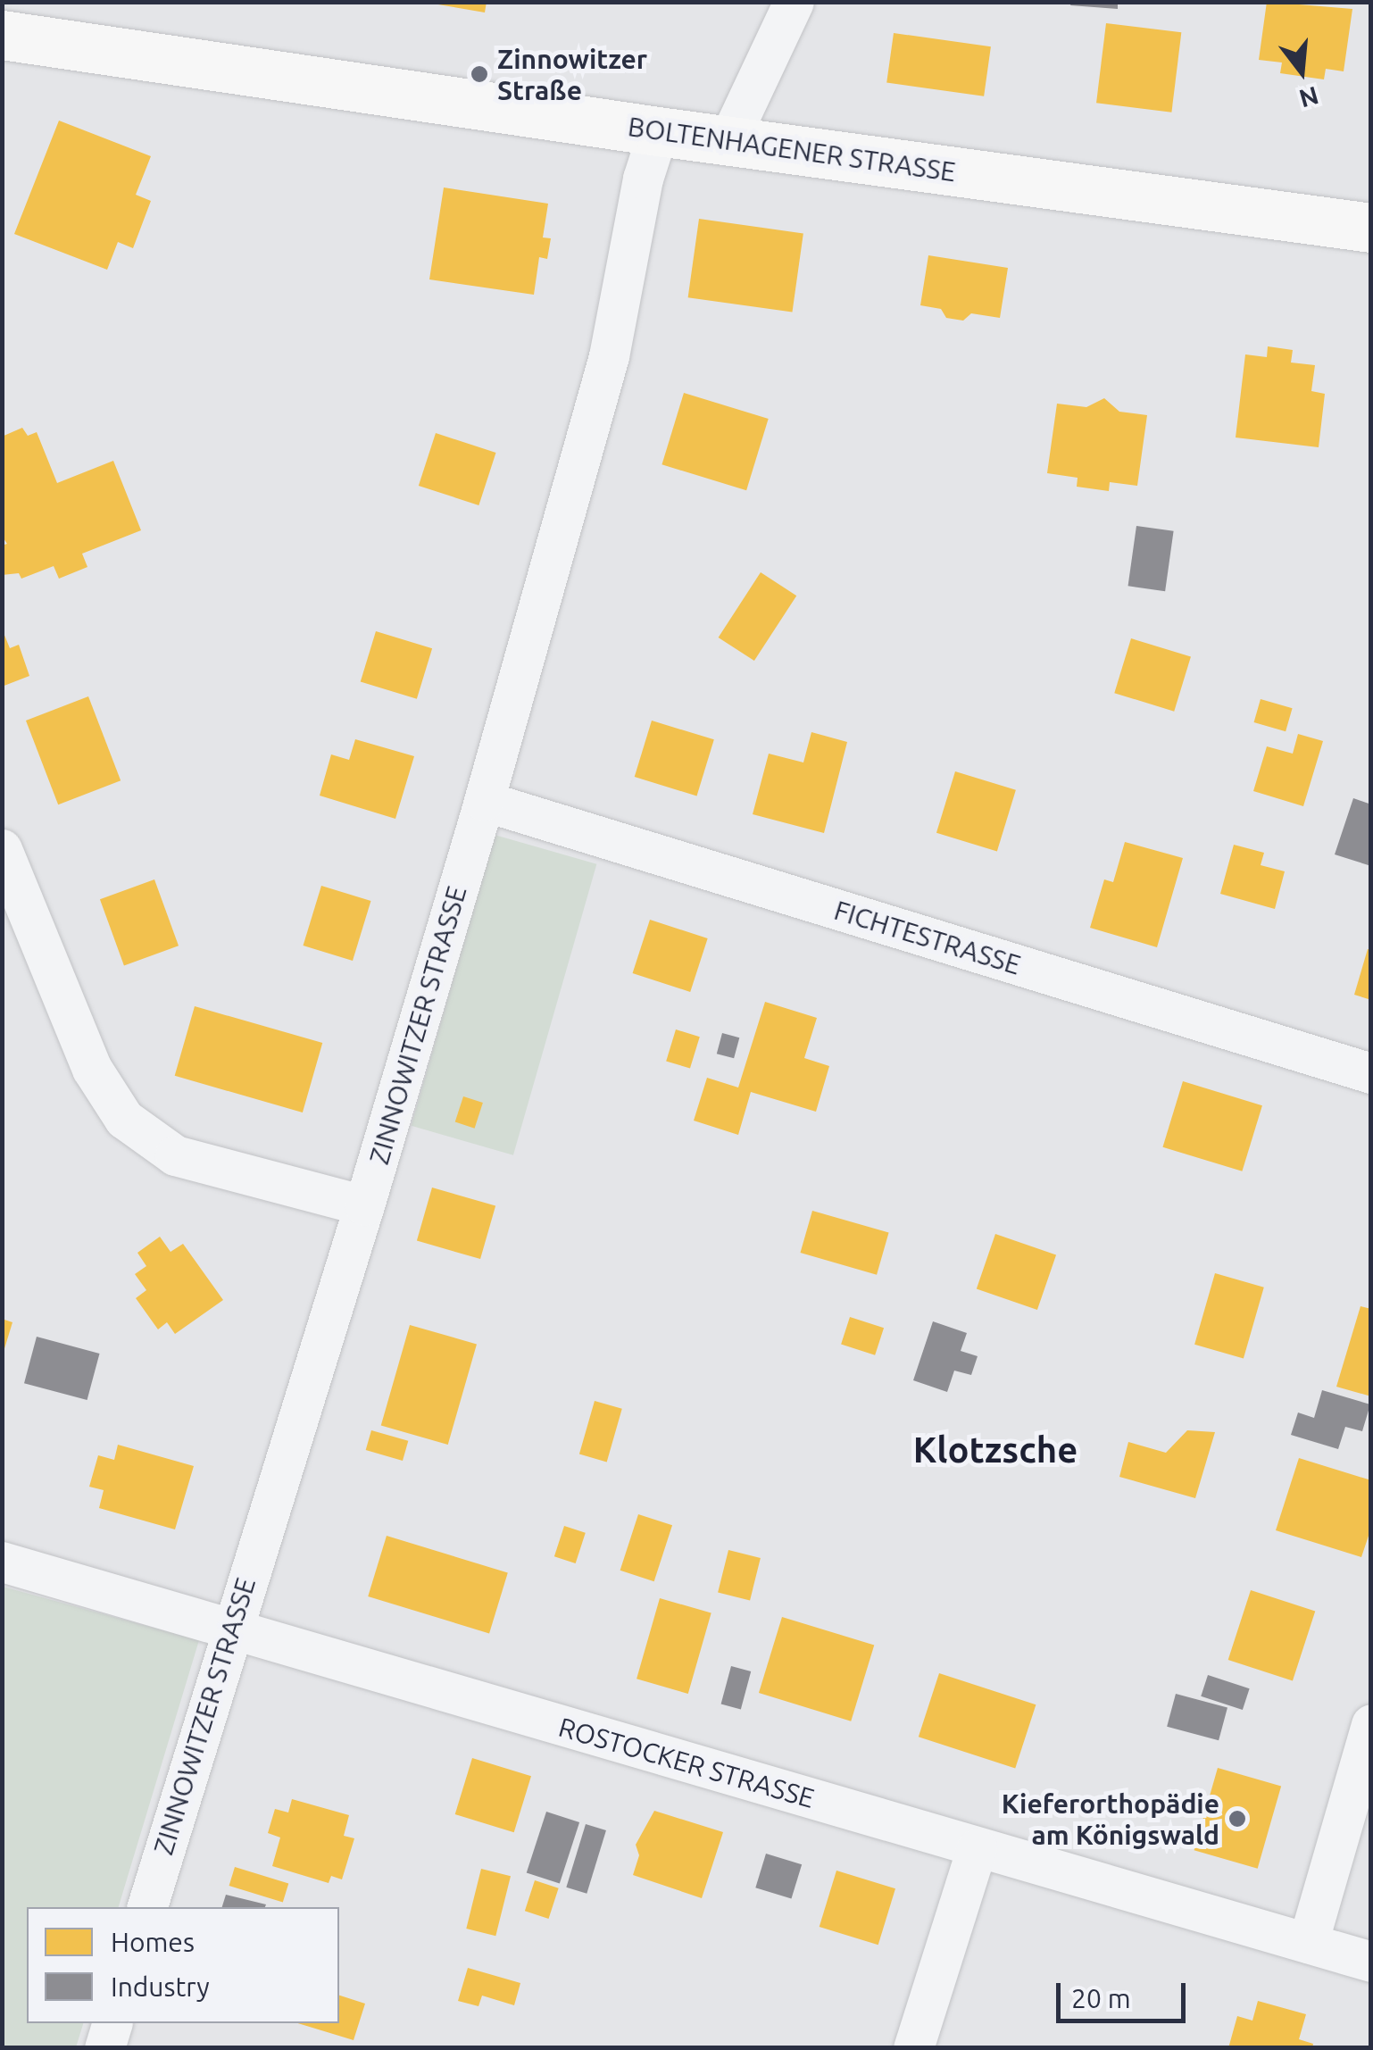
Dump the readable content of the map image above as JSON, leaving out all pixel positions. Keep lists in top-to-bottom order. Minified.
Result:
{"streets":{"street":["BOLTENHAGENER STRASSE","FICHTESTRASSE","ZINNOWITZER STRASSE","ROSTOCKER STRASSE"]},"crossings":[["BOLTENHAGENER STRASSE","ZINNOWITZER STRASSE"],["FICHTESTRASSE","ZINNOWITZER STRASSE"],["ZINNOWITZER STRASSE","ROSTOCKER STRASSE"]],"districts":["Klotzsche"],"places":["Zinnowitzer Straße","Kieferorthopädie am Königswald"],"legend":["Homes","Industry"],"scale_bar":"20 m","north":"bottom"}
